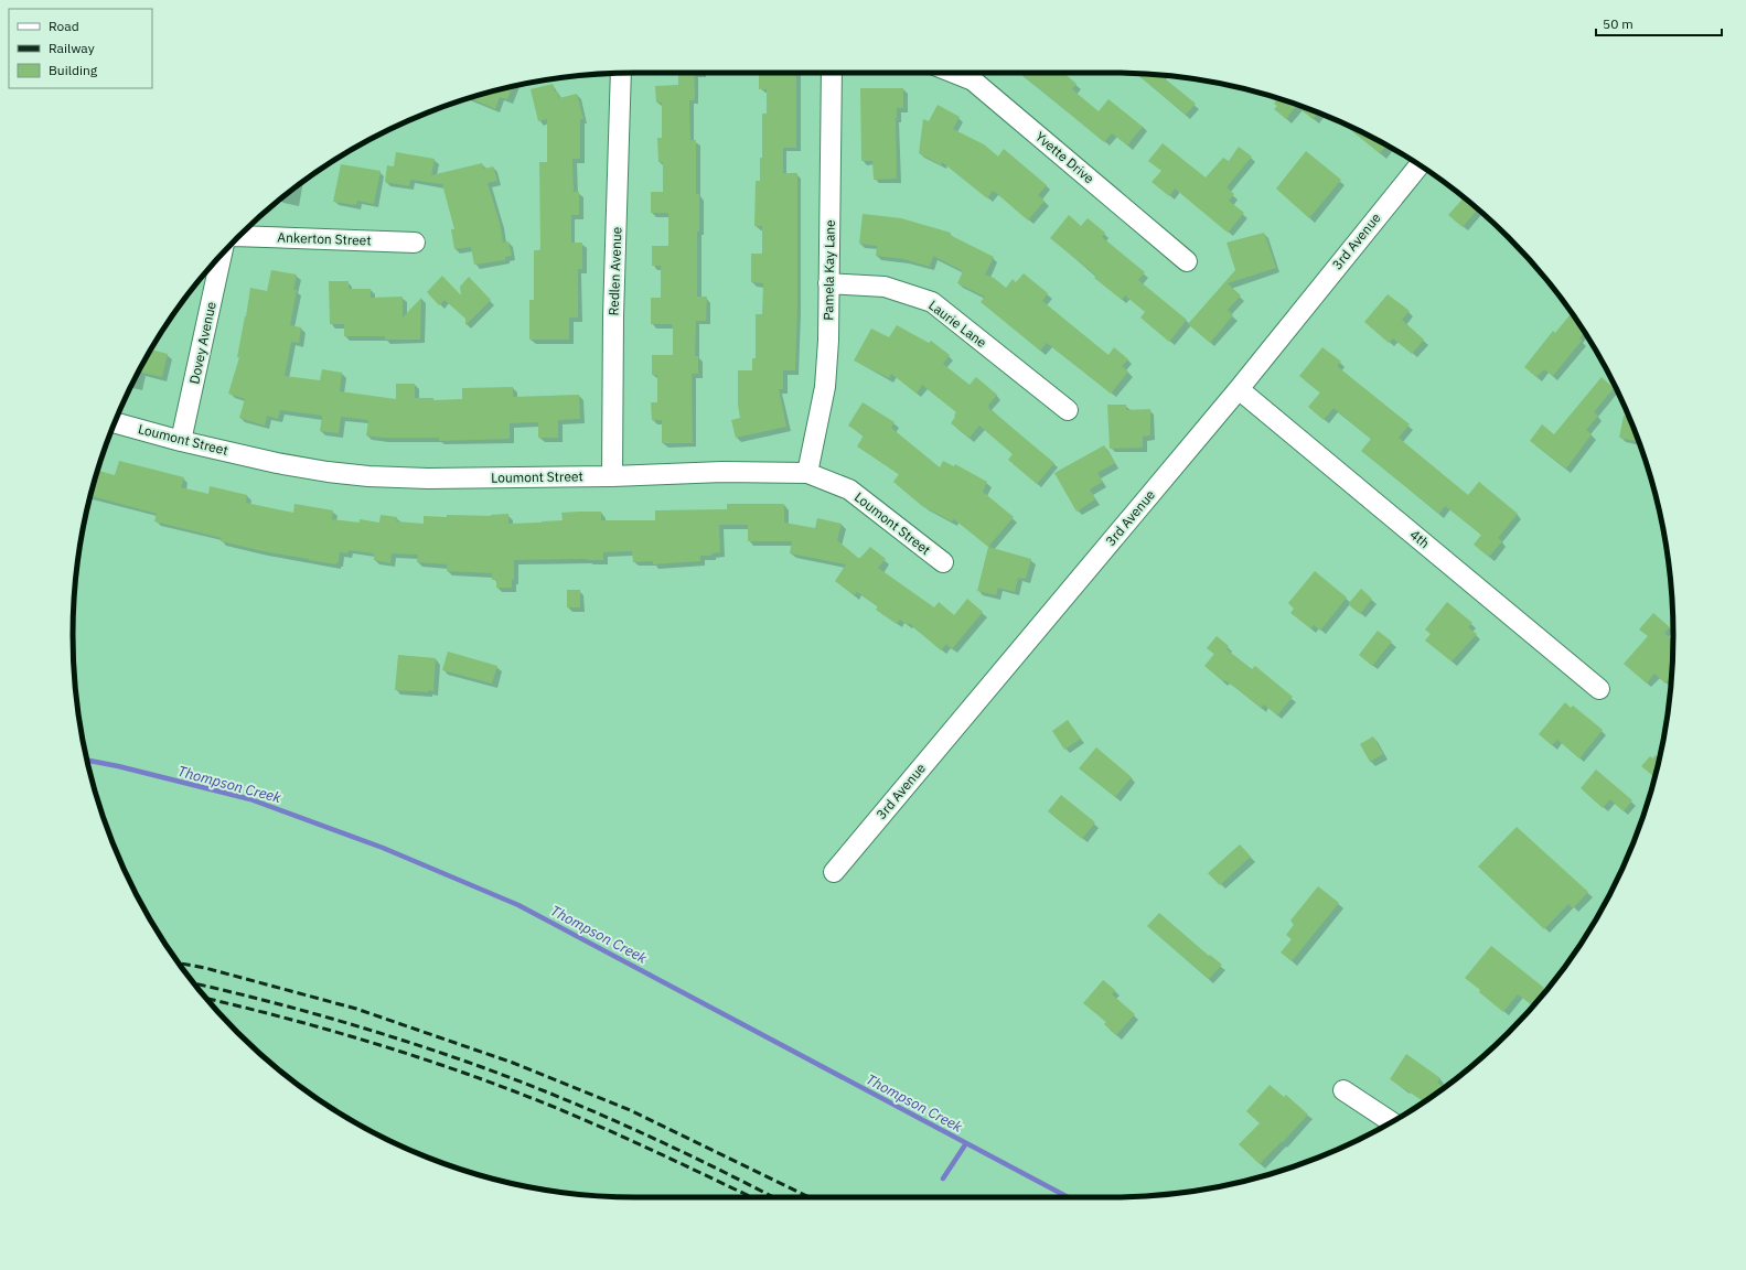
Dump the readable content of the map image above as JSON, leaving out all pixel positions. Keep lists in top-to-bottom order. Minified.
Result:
{"streets":{"street":["Yvette Drive","Ankerton Street","3rd Avenue","Pamela Kay Lane","Redlen Avenue","Laurie Lane","Dovey Avenue","Loumont Street","4th"]},"crossings":[["3rd Avenue","4th"],["Pamela Kay Lane","Laurie Lane"],["Pamela Kay Lane","Loumont Street"],["Redlen Avenue","Loumont Street"],["Dovey Avenue","Loumont Street"]],"water":["Thompson Creek"],"legend":["Road","Railway","Building"],"scale_bar":"50 m"}
